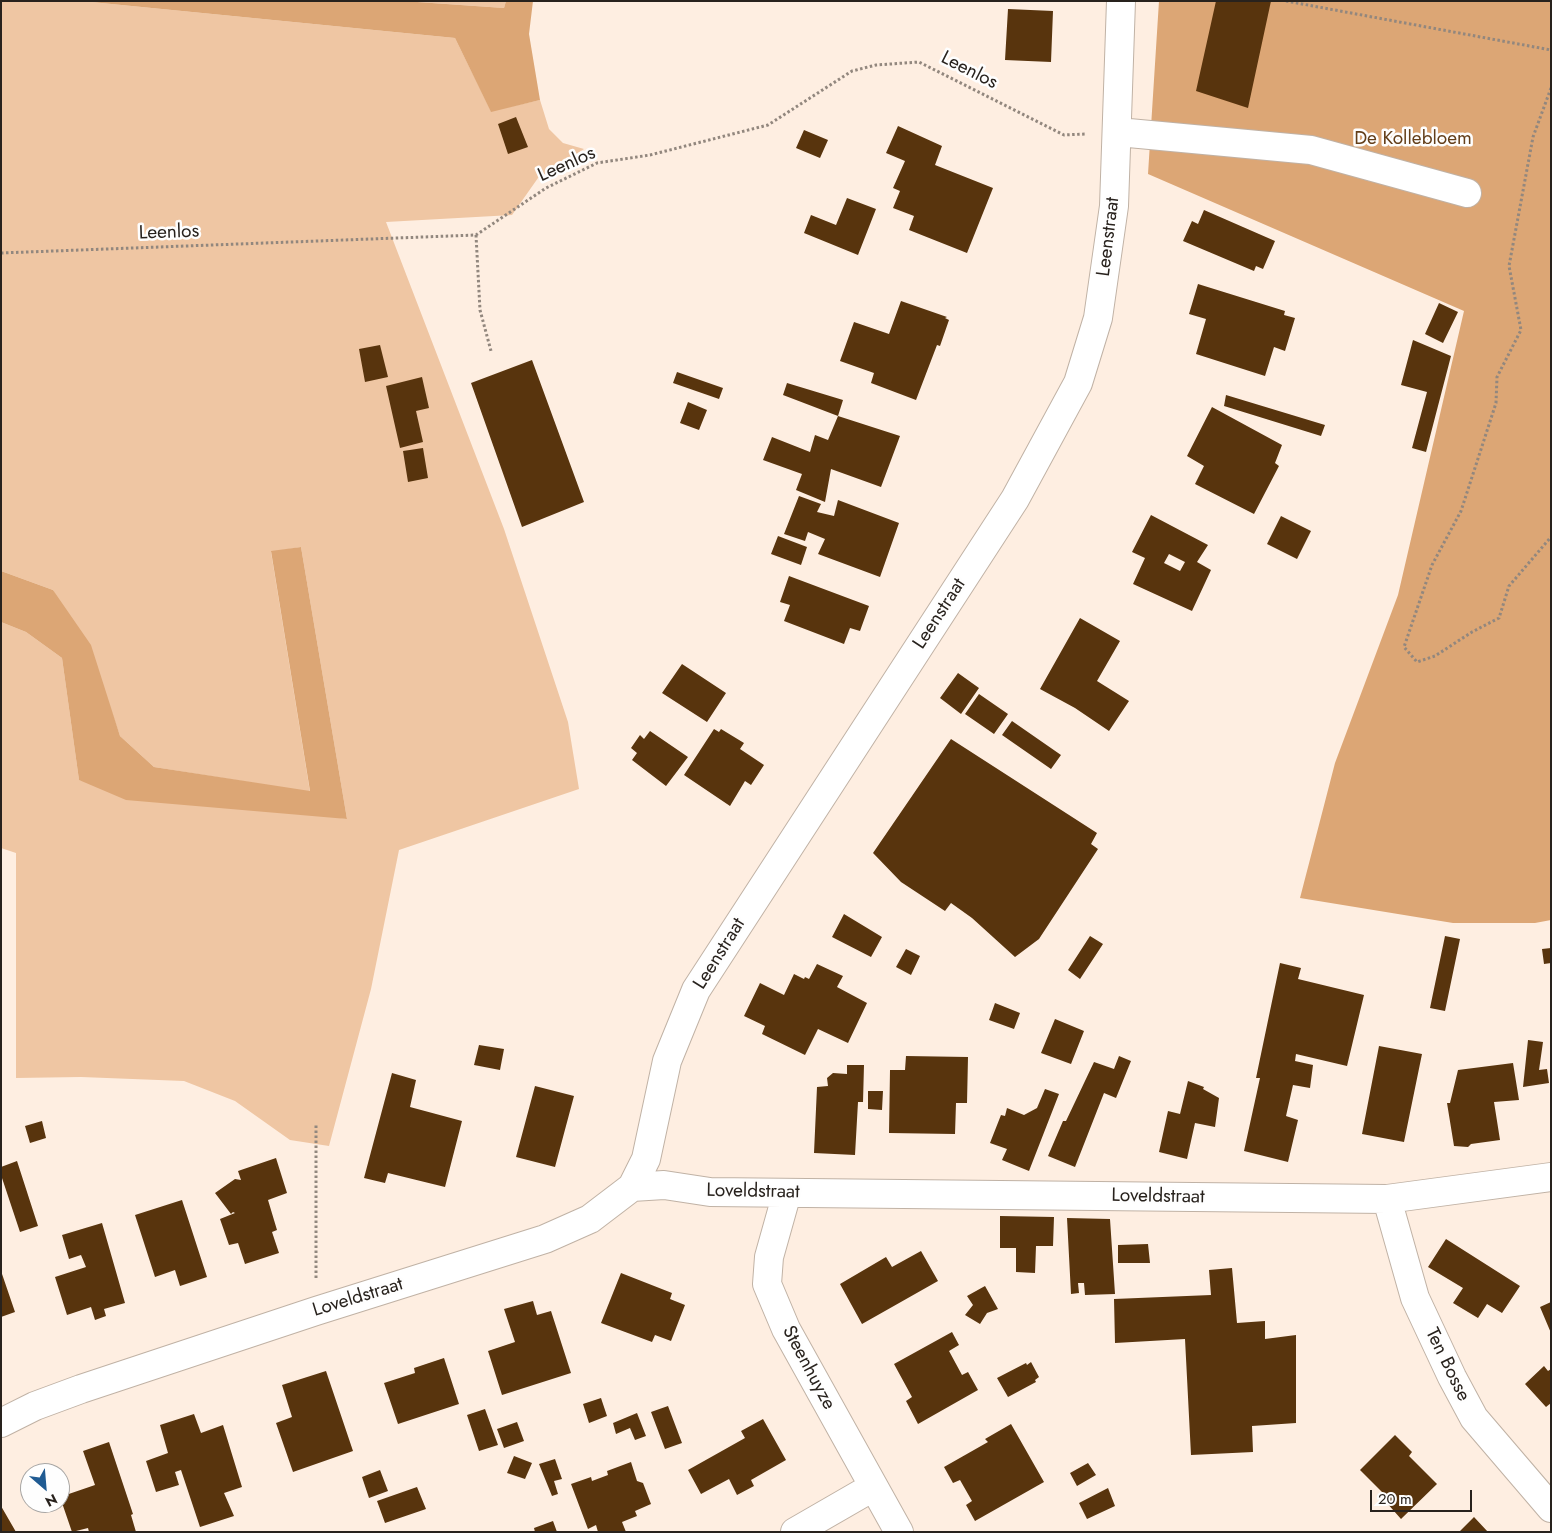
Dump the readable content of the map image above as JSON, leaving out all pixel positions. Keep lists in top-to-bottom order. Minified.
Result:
{"streets":{"street":["Leenstraat","Loveldstraat","Ten Bosse","Steenhuyze"],"path":["Leenlos"]},"crossings":[["Leenlos","Leenstraat"],["Leenstraat","Loveldstraat"],["Loveldstraat","Ten Bosse"],["Loveldstraat","Steenhuyze"]],"parks":["De Kollebloem"],"scale_bar":"20 m","north":"bottom right"}
